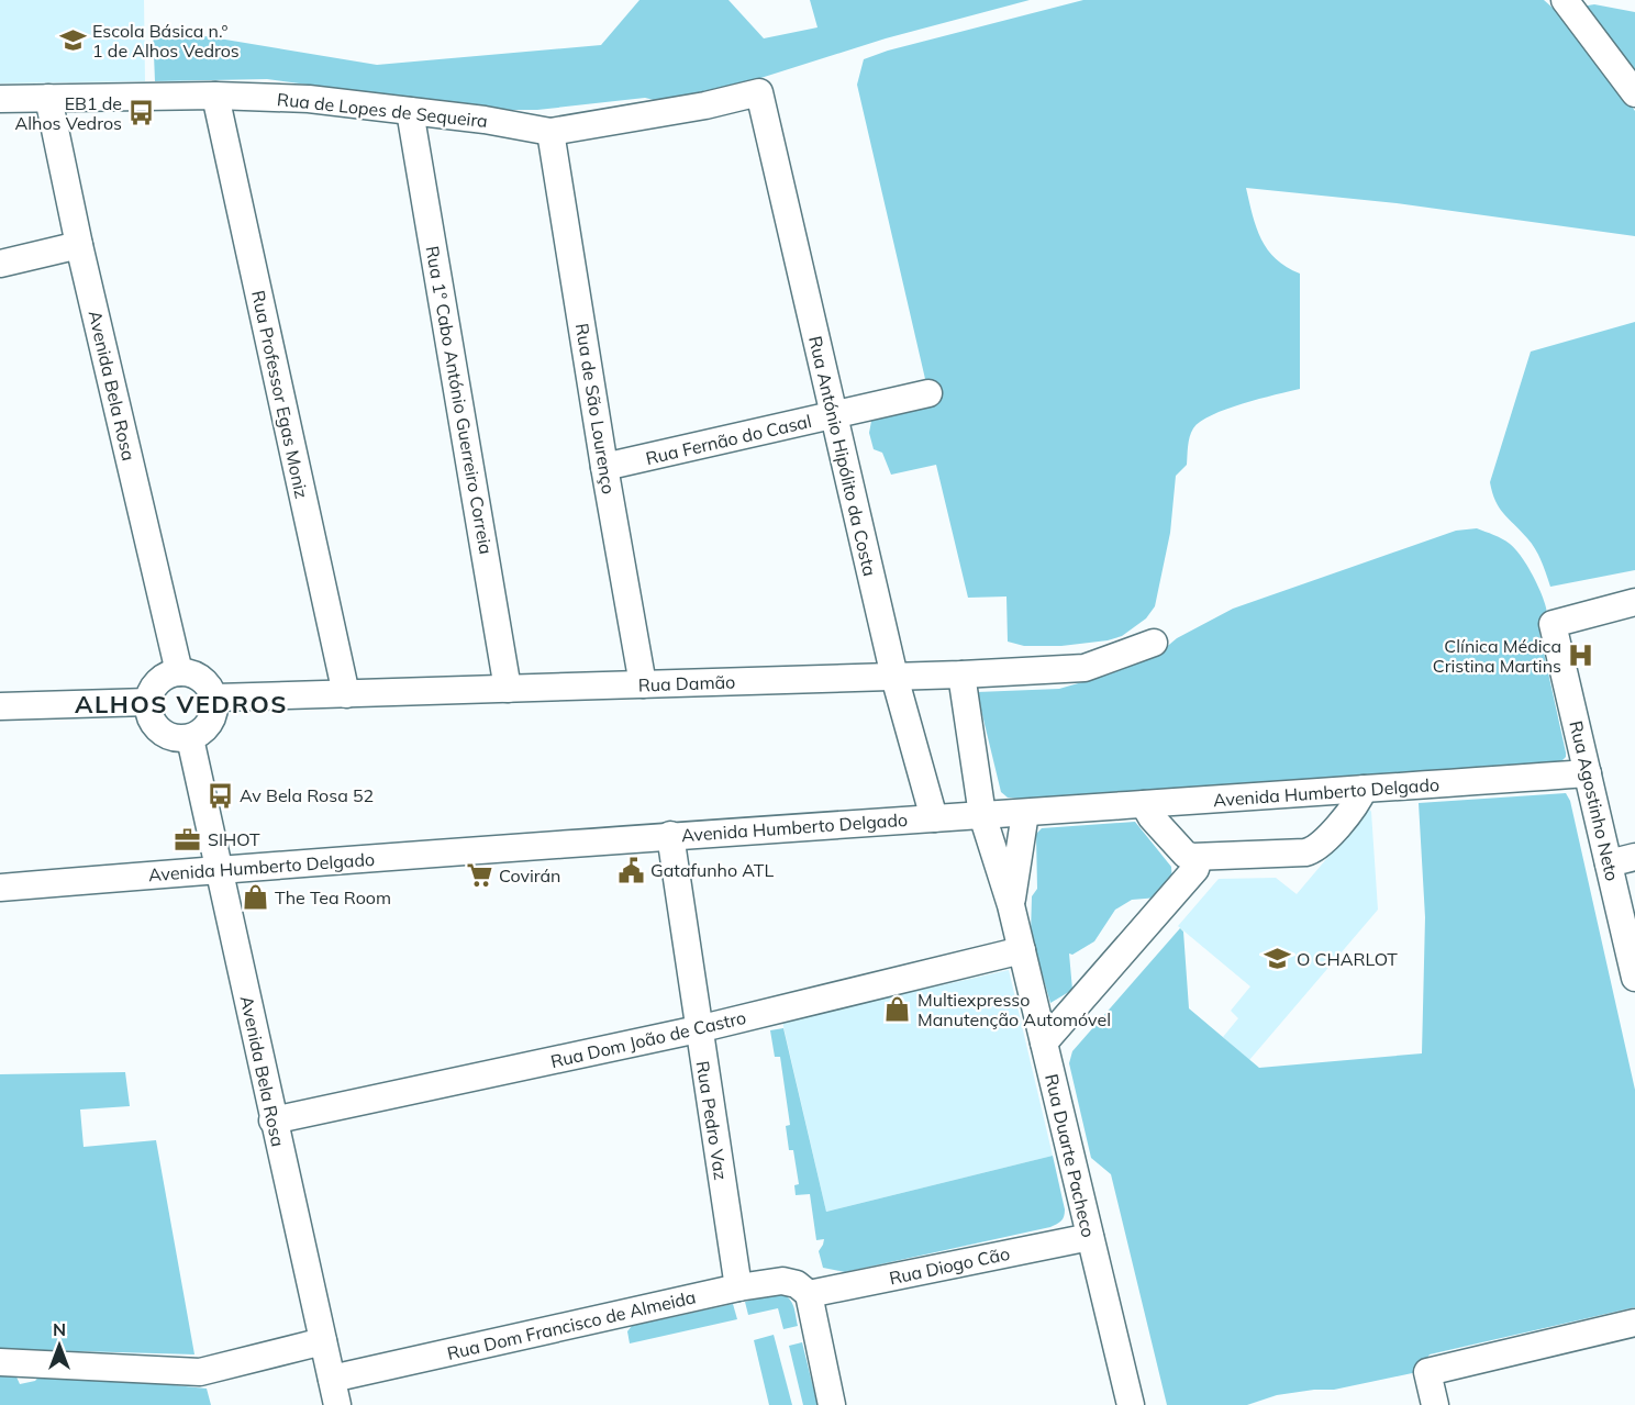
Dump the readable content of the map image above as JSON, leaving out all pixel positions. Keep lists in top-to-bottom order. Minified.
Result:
{"streets":{"street":["Rua de Lopes de Sequeira","Avenida Bela Rosa","Rua Professor Egas Moniz","Rua 1º Cabo António Guerreiro Correia","Rua de São Lourenço","Rua Fernão do Casal","Rua António Hipólito da Costa","Rua Damão","Avenida Humberto Delgado","Rua Agostinho Neto","Rua Dom João de Castro","Rua Pedro Vaz","Rua Duarte Pacheco","Rua Diogo Cão","Rua Dom Francisco de Almeida"]},"crossings":[["Rua de Lopes de Sequeira","Avenida Bela Rosa"],["Rua de Lopes de Sequeira","Rua Professor Egas Moniz"],["Rua de Lopes de Sequeira","Rua 1º Cabo António Guerreiro Correia"],["Rua de Lopes de Sequeira","Rua de São Lourenço"],["Rua de Lopes de Sequeira","Rua António Hipólito da Costa"],["Avenida Bela Rosa","Rua Damão"],["Avenida Bela Rosa","Avenida Humberto Delgado"],["Avenida Bela Rosa","Rua Dom João de Castro"],["Avenida Bela Rosa","Rua Dom Francisco de Almeida"],["Rua Professor Egas Moniz","Rua Damão"],["Rua 1º Cabo António Guerreiro Correia","Rua Damão"],["Rua de São Lourenço","Rua Fernão do Casal"],["Rua de São Lourenço","Rua Damão"],["Rua Fernão do Casal","Rua António Hipólito da Costa"],["Rua António Hipólito da Costa","Rua Damão"],["Rua António Hipólito da Costa","Avenida Humberto Delgado"],["Rua Damão","Rua Duarte Pacheco"],["Avenida Humberto Delgado","Rua Agostinho Neto"],["Avenida Humberto Delgado","Rua Pedro Vaz"],["Avenida Humberto Delgado","Rua Duarte Pacheco"],["Rua Dom João de Castro","Rua Pedro Vaz"],["Rua Dom João de Castro","Rua Duarte Pacheco"],["Rua Pedro Vaz","Rua Dom Francisco de Almeida"],["Rua Duarte Pacheco","Rua Diogo Cão"],["Rua Diogo Cão","Rua Dom Francisco de Almeida"]],"districts":["ALHOS VEDROS"],"places":{"school or university":["Escola Básica n.º 1 de Alhos Vedros","O CHARLOT"],"bus stop":["EB1 de Alhos Vedros","Av Bela Rosa 52"],"hospital":["Clínica Médica Cristina Martins"],"office":["SIHOT"],"public building":["Gatafunho ATL"],"supermarket":["Covirán"],"shop":["The Tea Room","Multiexpresso Manutenção Automóvel"]},"north":"top"}
